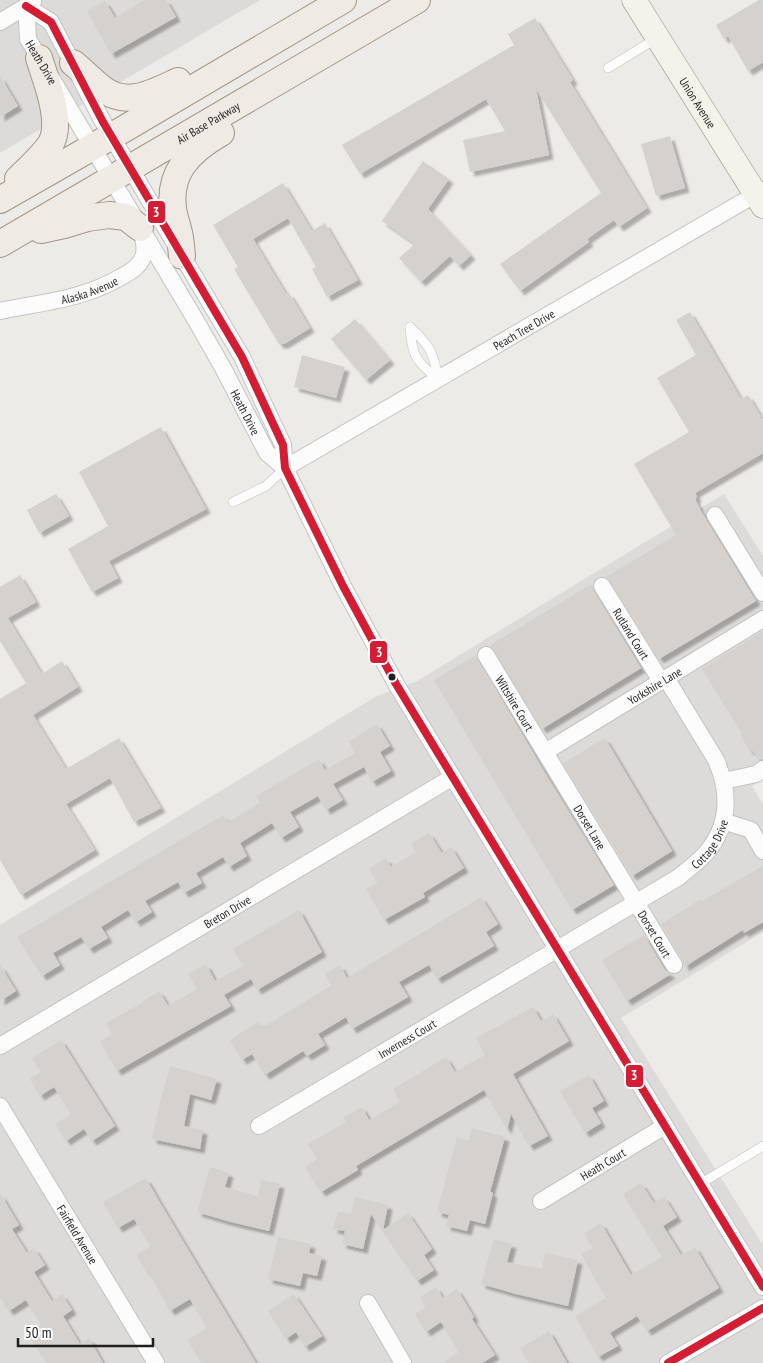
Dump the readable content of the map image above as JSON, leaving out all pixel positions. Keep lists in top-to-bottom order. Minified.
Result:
{"streets":{"main road":["Air Base Parkway"],"street":["Heath Drive","Union Avenue","Alaska Avenue","Peach Tree Drive","Rutland Court","Yorkshire Lane","Wiltshire Court","Dorset Lane","Cottage Drive","Breton Drive","Dorset Court","Inverness Court","Heath Court","Fairfield Avenue"]},"crossings":[["Heath Drive","Air Base Parkway"],["Heath Drive","Alaska Avenue"],["Heath Drive","Peach Tree Drive"],["Heath Drive","Cottage Drive"],["Heath Drive","Breton Drive"],["Heath Drive","Inverness Court"],["Heath Drive","Heath Court"],["Union Avenue","Peach Tree Drive"],["Rutland Court","Yorkshire Lane"],["Rutland Court","Cottage Drive"],["Yorkshire Lane","Wiltshire Court"],["Yorkshire Lane","Dorset Lane"],["Yorkshire Lane","Cottage Drive"],["Wiltshire Court","Dorset Lane"],["Dorset Lane","Cottage Drive"],["Dorset Lane","Dorset Court"],["Cottage Drive","Dorset Court"],["Cottage Drive","Inverness Court"]],"lines":["transit line 3"],"scale_bar":"50 m"}
